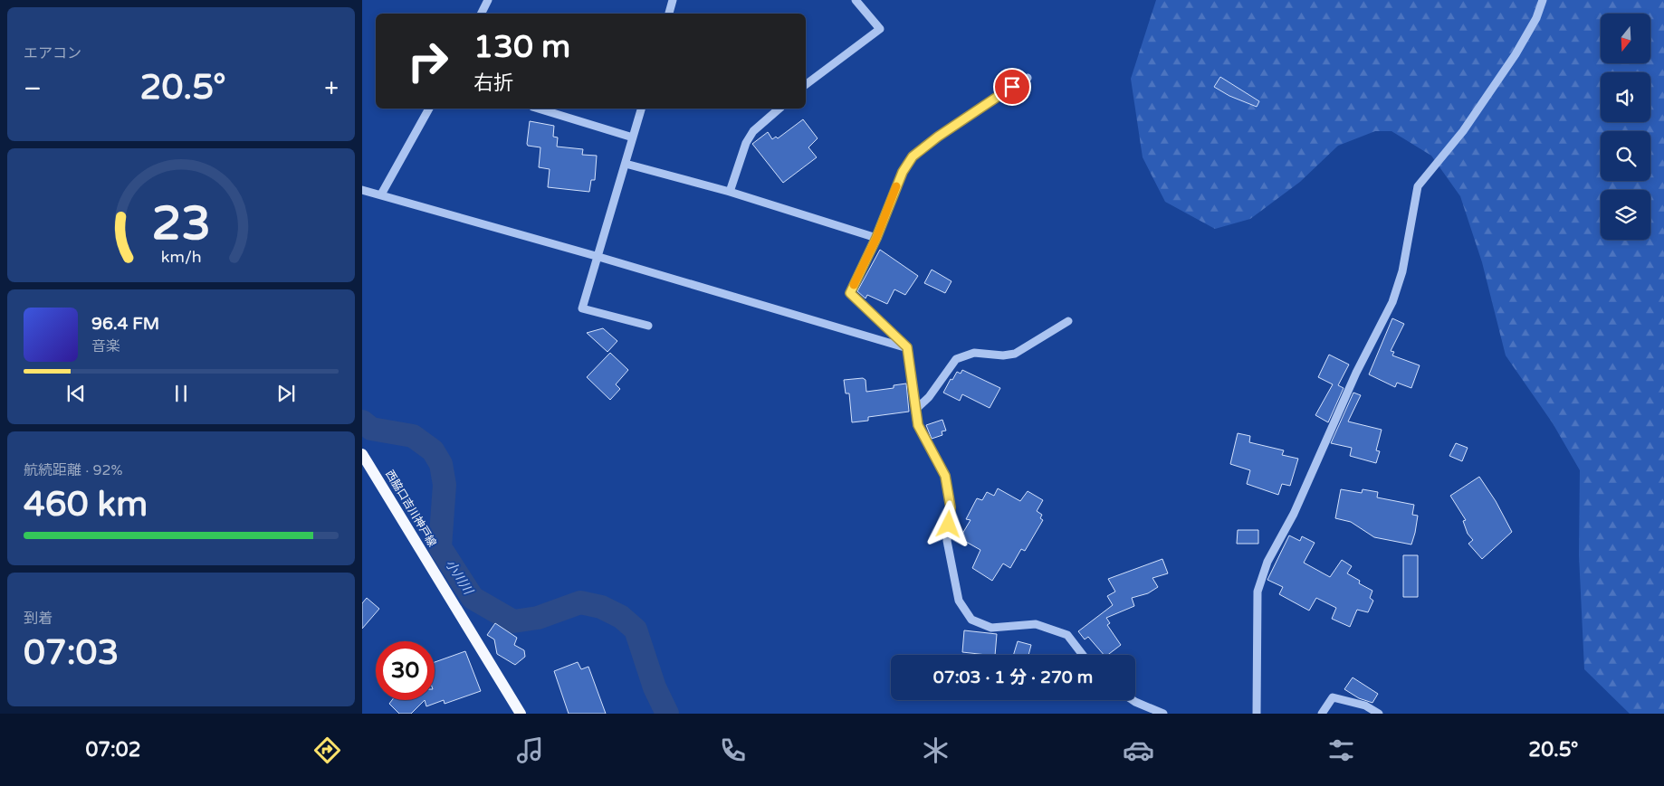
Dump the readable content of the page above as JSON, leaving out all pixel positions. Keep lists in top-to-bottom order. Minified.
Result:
{"streets":{"main road":["西脇口吉川神戸線"]},"water":["小川川"],"north":"bottom","page":{"tile":["エアコン",["航続距離 · 92%","460 km"],["到着","07:03"]],"turn":["130 m","右折"],"heat":["−","20.5°","+"],"song":["96.4 FM","音楽"],"limit":"30","trip":"07:03 · 1 分 · 270 m","tabs":["07:02","20.5°"],"gauge":["23","km/h"]}}
